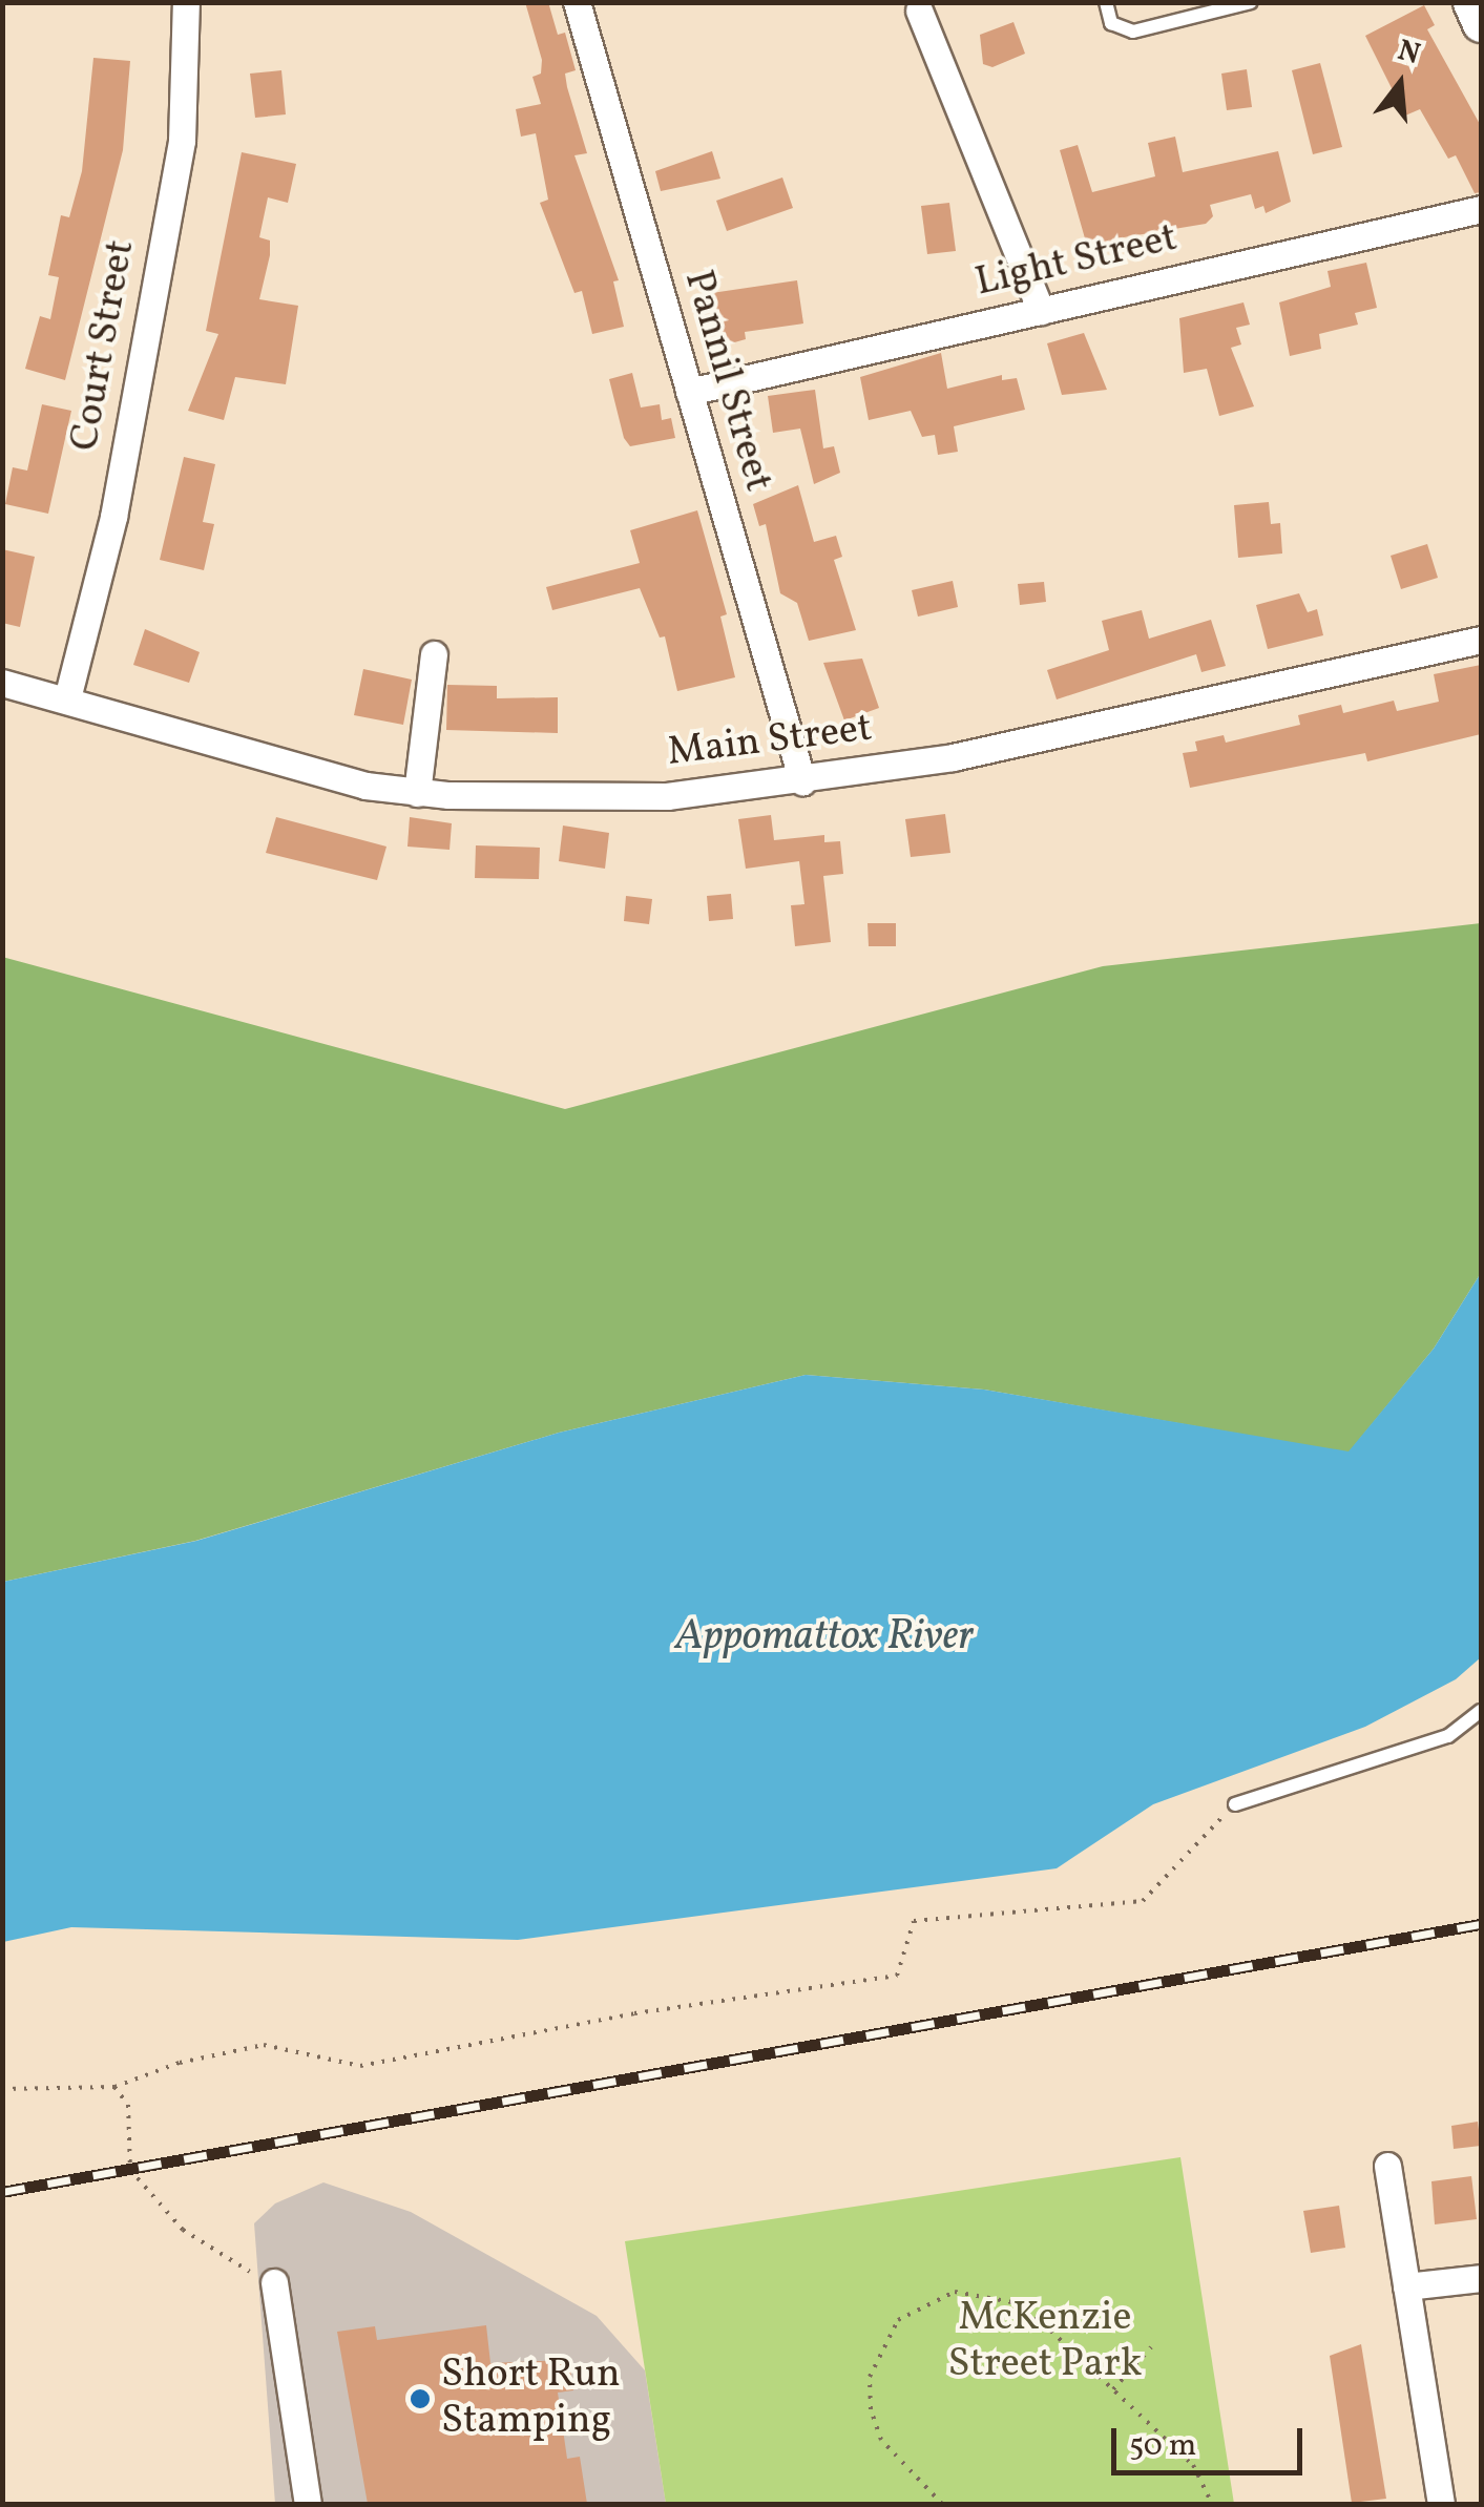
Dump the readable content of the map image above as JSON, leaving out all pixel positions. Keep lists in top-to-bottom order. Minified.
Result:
{"streets":{"street":["Light Street","Court Street","Pannil Street","Main Street"]},"crossings":[["Light Street","Pannil Street"],["Court Street","Main Street"],["Pannil Street","Main Street"]],"water":["Appomattox River"],"parks":["McKenzie Street Park"],"places":["Short Run Stamping"],"scale_bar":"50 m","north":"top"}
